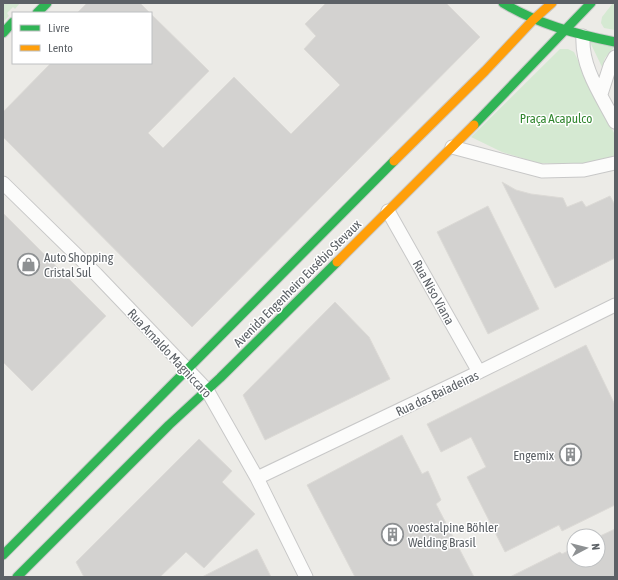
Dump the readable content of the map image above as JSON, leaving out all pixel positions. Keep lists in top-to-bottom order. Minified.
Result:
{"streets":{"main road":["Avenida Engenheiro Eusébio Stevaux"],"street":["Rua Niso Viana","Rua Arnaldo Magniccaro","Rua das Baiadeiras"]},"crossings":[["Avenida Engenheiro Eusébio Stevaux","Rua Niso Viana"],["Avenida Engenheiro Eusébio Stevaux","Rua Arnaldo Magniccaro"],["Rua Niso Viana","Rua das Baiadeiras"],["Rua Arnaldo Magniccaro","Rua das Baiadeiras"]],"parks":["Praça Acapulco"],"places":{"shop":["Auto Shopping Cristal Sul"],"building":["Engemix","voestalpine Böhler Welding Brasil"]},"legend":["Livre","Lento"],"north":"right"}
